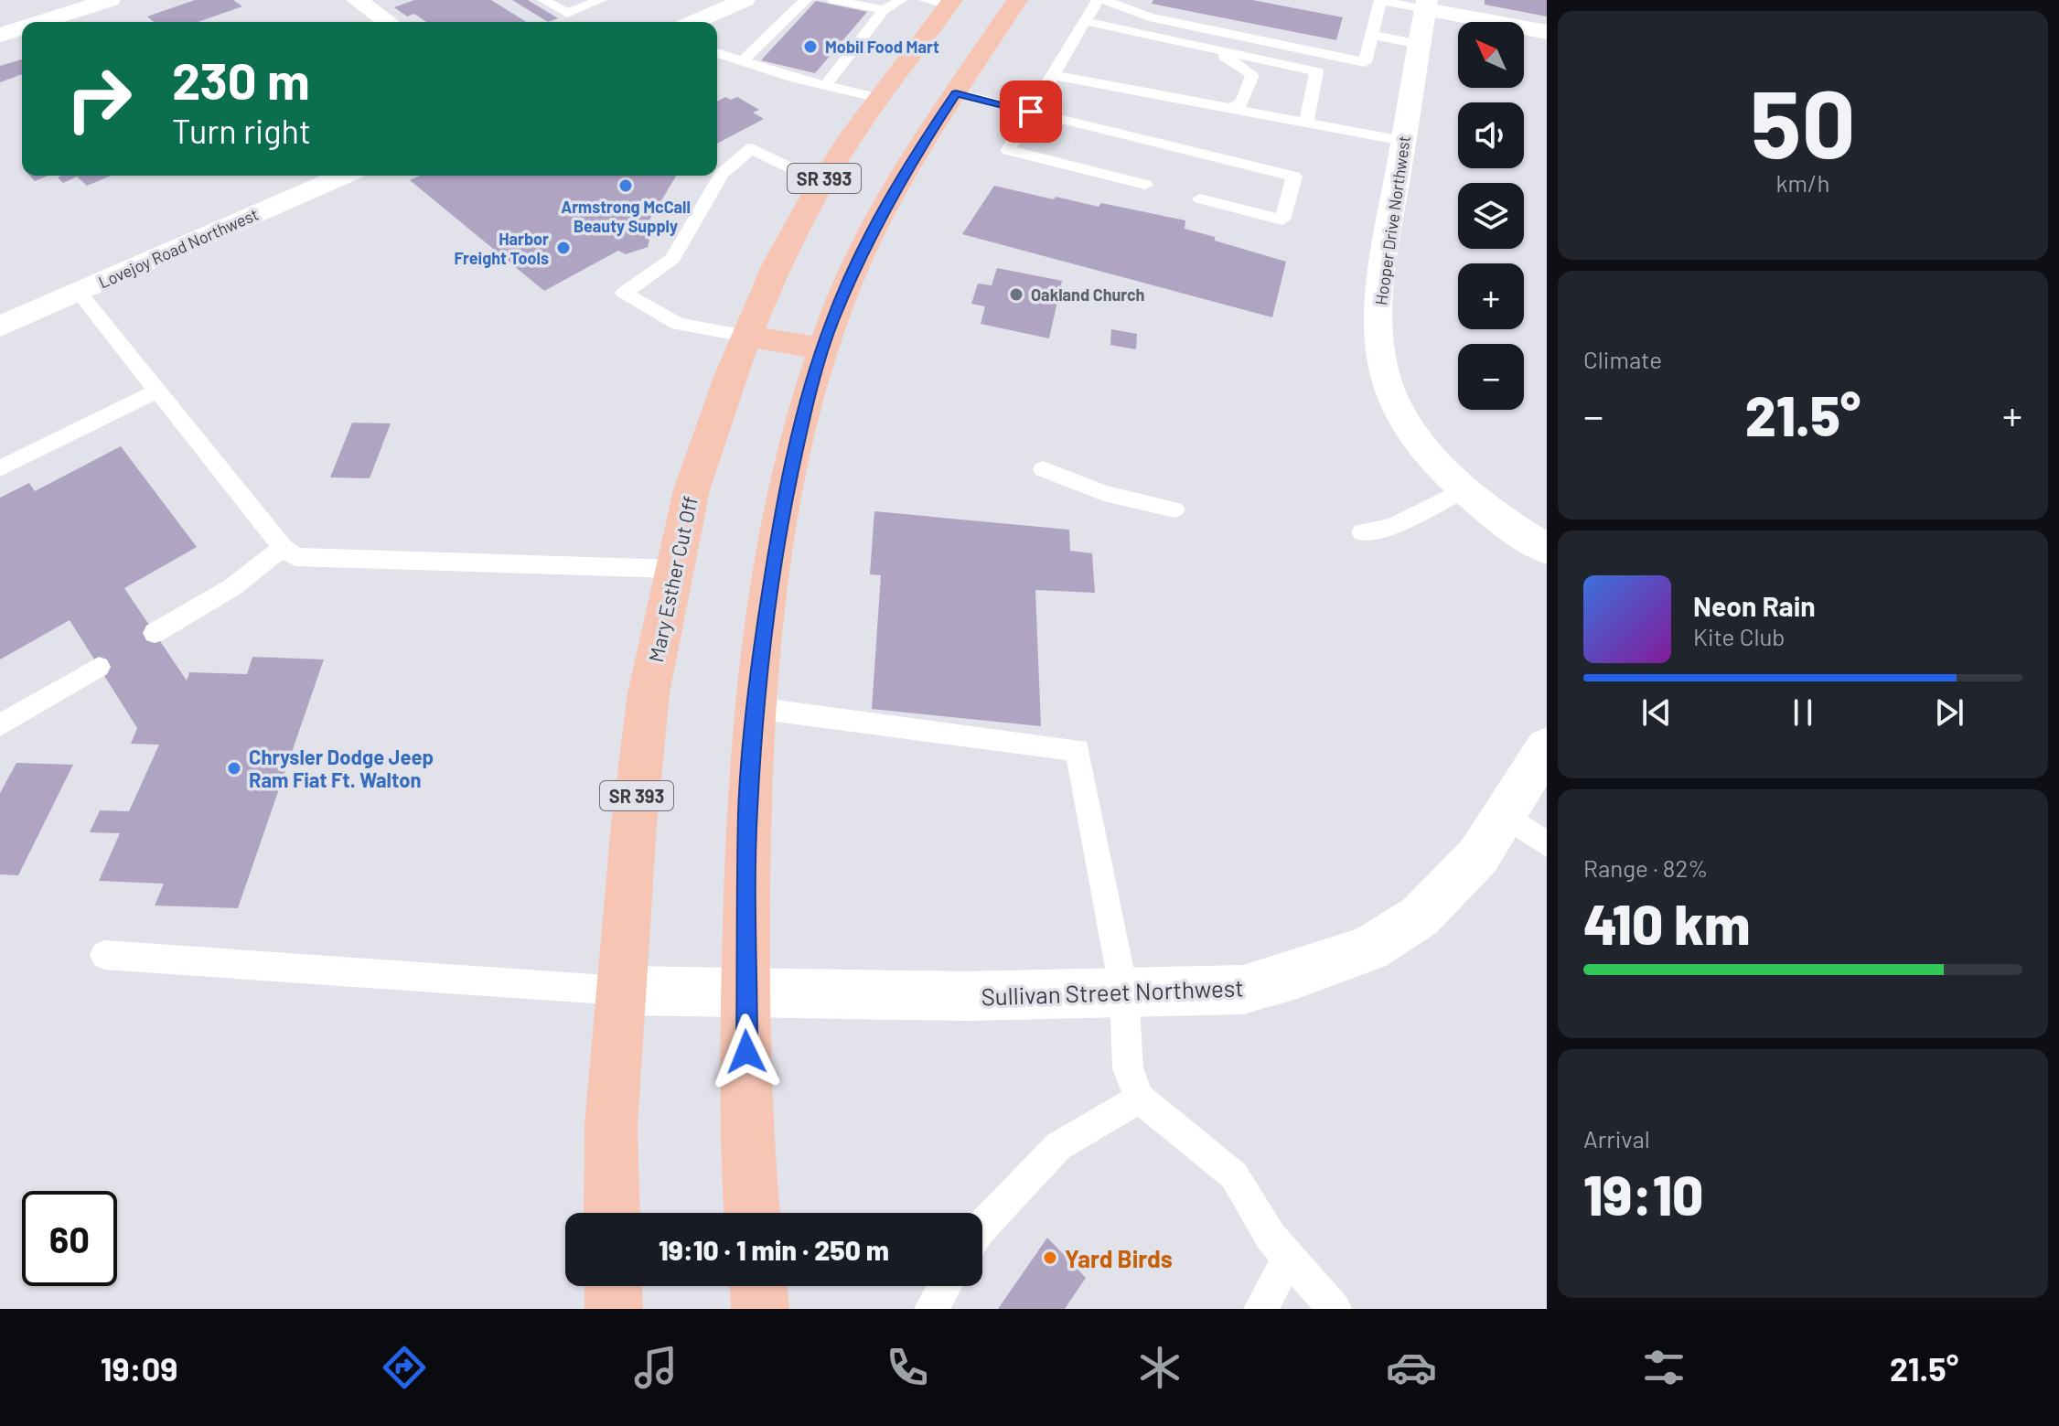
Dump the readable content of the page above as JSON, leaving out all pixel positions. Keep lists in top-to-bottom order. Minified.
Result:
{"streets":{"main road":["SR 393","Mary Esther Cut Off"],"street":["Hooper Drive Northwest","Lovejoy Road Northwest","Sullivan Street Northwest"]},"crossings":[["SR 393","Sullivan Street Northwest"],["Mary Esther Cut Off","Sullivan Street Northwest"]],"places":["Mobil Food Mart","Armstrong McCall Beauty Supply","Harbor Freight Tools","Oakland Church","Chrysler Dodge Jeep Ram Fiat Ft. Walton","Yard Birds"],"north":"top left","page":{"tile":[["50","km/h"],"Climate",["Range · 82%","410 km"],["Arrival","19:10"]],"map_buttons":["+","−"],"turn":["230 m","Turn right"],"heat":["−","21.5°","+"],"song":["Neon Rain","Kite Club"],"limit":"60","trip":"19:10 · 1 min · 250 m","tabs":["19:09","21.5°"]}}
